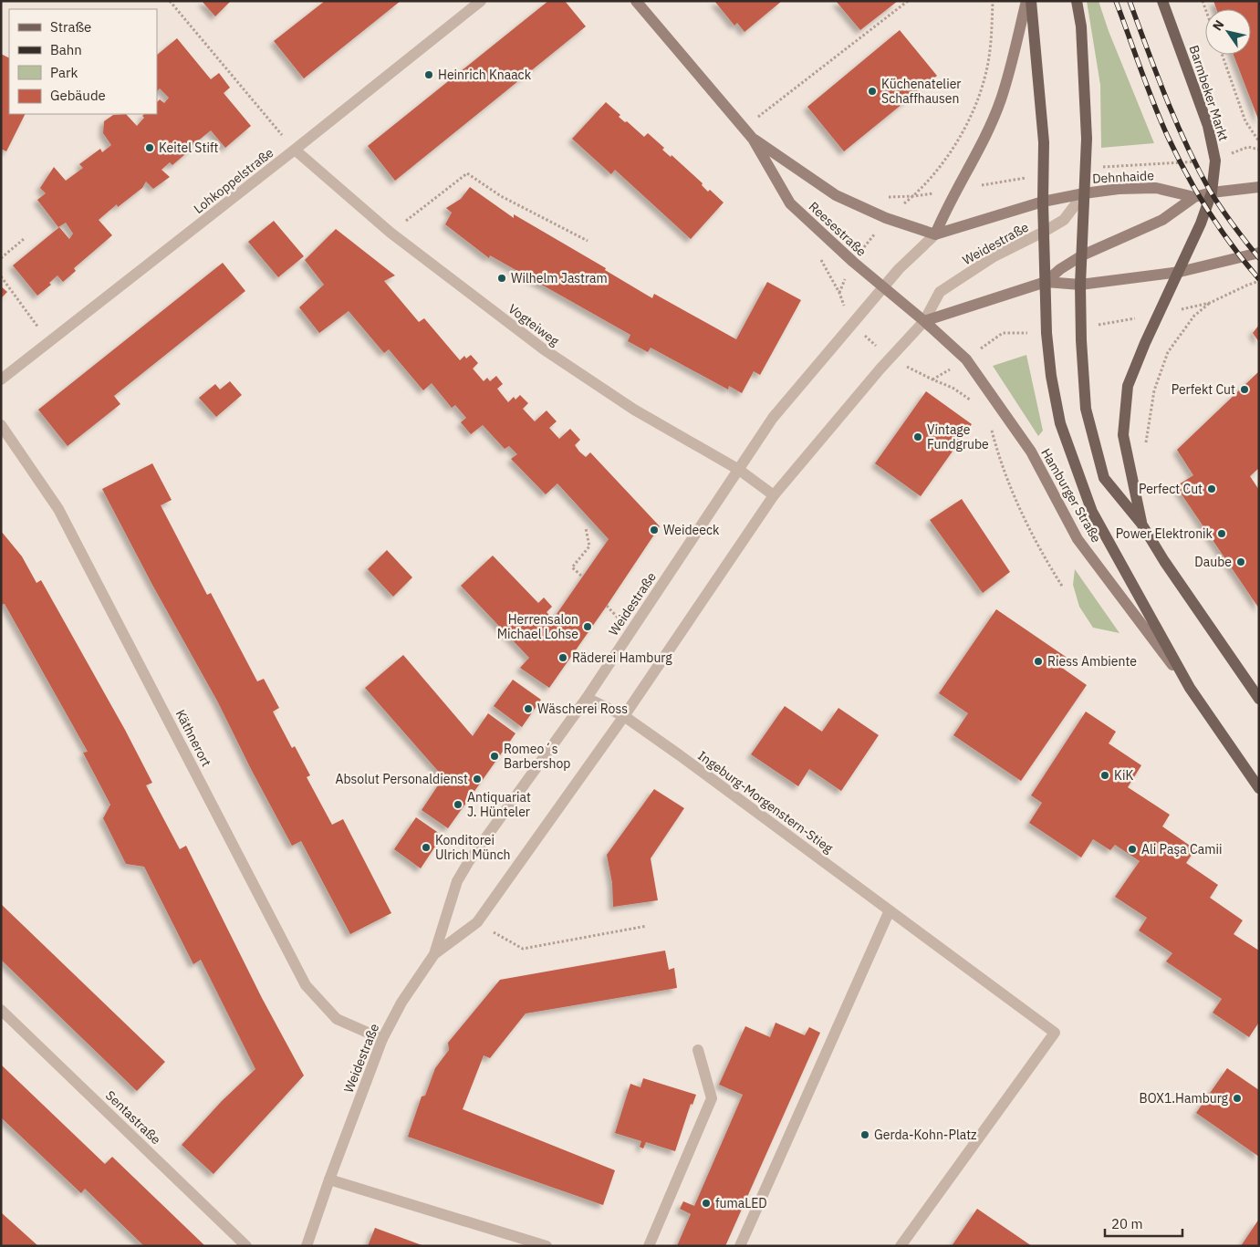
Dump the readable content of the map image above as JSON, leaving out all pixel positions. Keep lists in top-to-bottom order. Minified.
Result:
{"streets":{"main road":["Barmbeker Markt","Dehnhaide","Reesestraße","Weidestraße","Hamburger Straße"],"street":["Lohkoppelstraße","Vogteiweg","Käthnerort","Ingeburg-Morgenstern-Stieg","Sentastraße"]},"crossings":[["Barmbeker Markt","Dehnhaide"],["Dehnhaide","Weidestraße"],["Lohkoppelstraße","Vogteiweg"],["Reesestraße","Weidestraße"],["Reesestraße","Hamburger Straße"],["Weidestraße","Vogteiweg"],["Weidestraße","Hamburger Straße"],["Weidestraße","Käthnerort"],["Weidestraße","Ingeburg-Morgenstern-Stieg"]],"places":["Heinrich Knaack","Küchenatelier Schaffhausen","Keitel Stift","Wilhelm Jastram","Perfekt Cut","Vintage Fundgrube","Perfect Cut","Weideeck","Power Elektronik","Daube","Herrensalon Michael Lohse","Räderei Hamburg","Riess Ambiente","Wäscherei Ross","Romeo´s Barbershop","KiK","Absolut Personaldienst","Antiquariat J. Hünteler","Konditorei Ulrich Münch","Ali Paşa Camii","BOX1.Hamburg","Gerda-Kohn-Platz","fumaLED"],"legend":["Straße","Bahn","Park","Gebäude"],"scale_bar":"20 m","north":"top left"}
